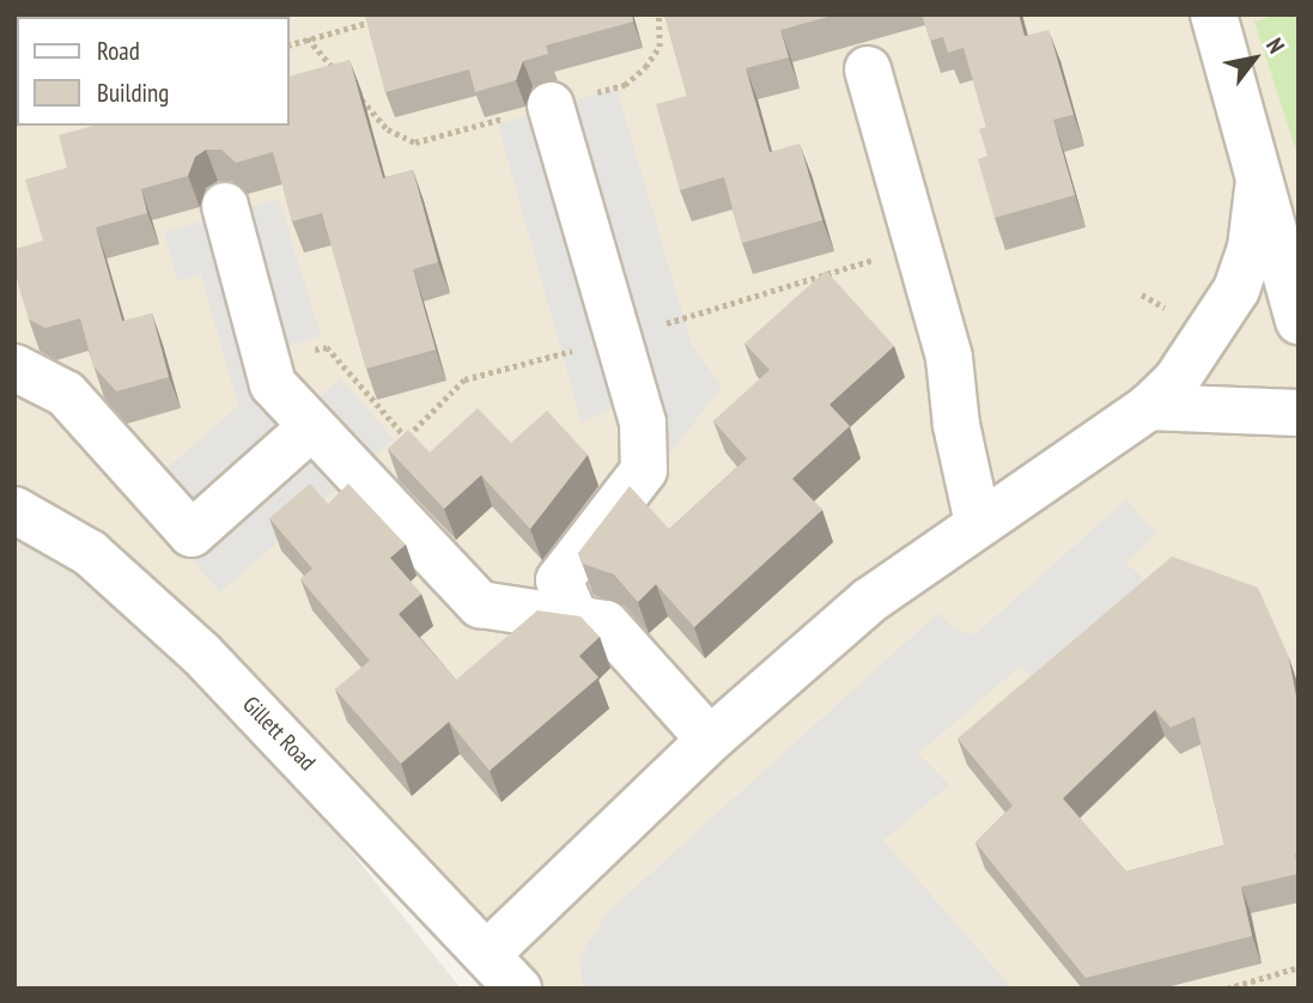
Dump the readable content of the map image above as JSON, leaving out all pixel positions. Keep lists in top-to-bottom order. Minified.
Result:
{"streets":{"street":["Gillett Road"]},"legend":["Road","Building"],"north":"top right"}
